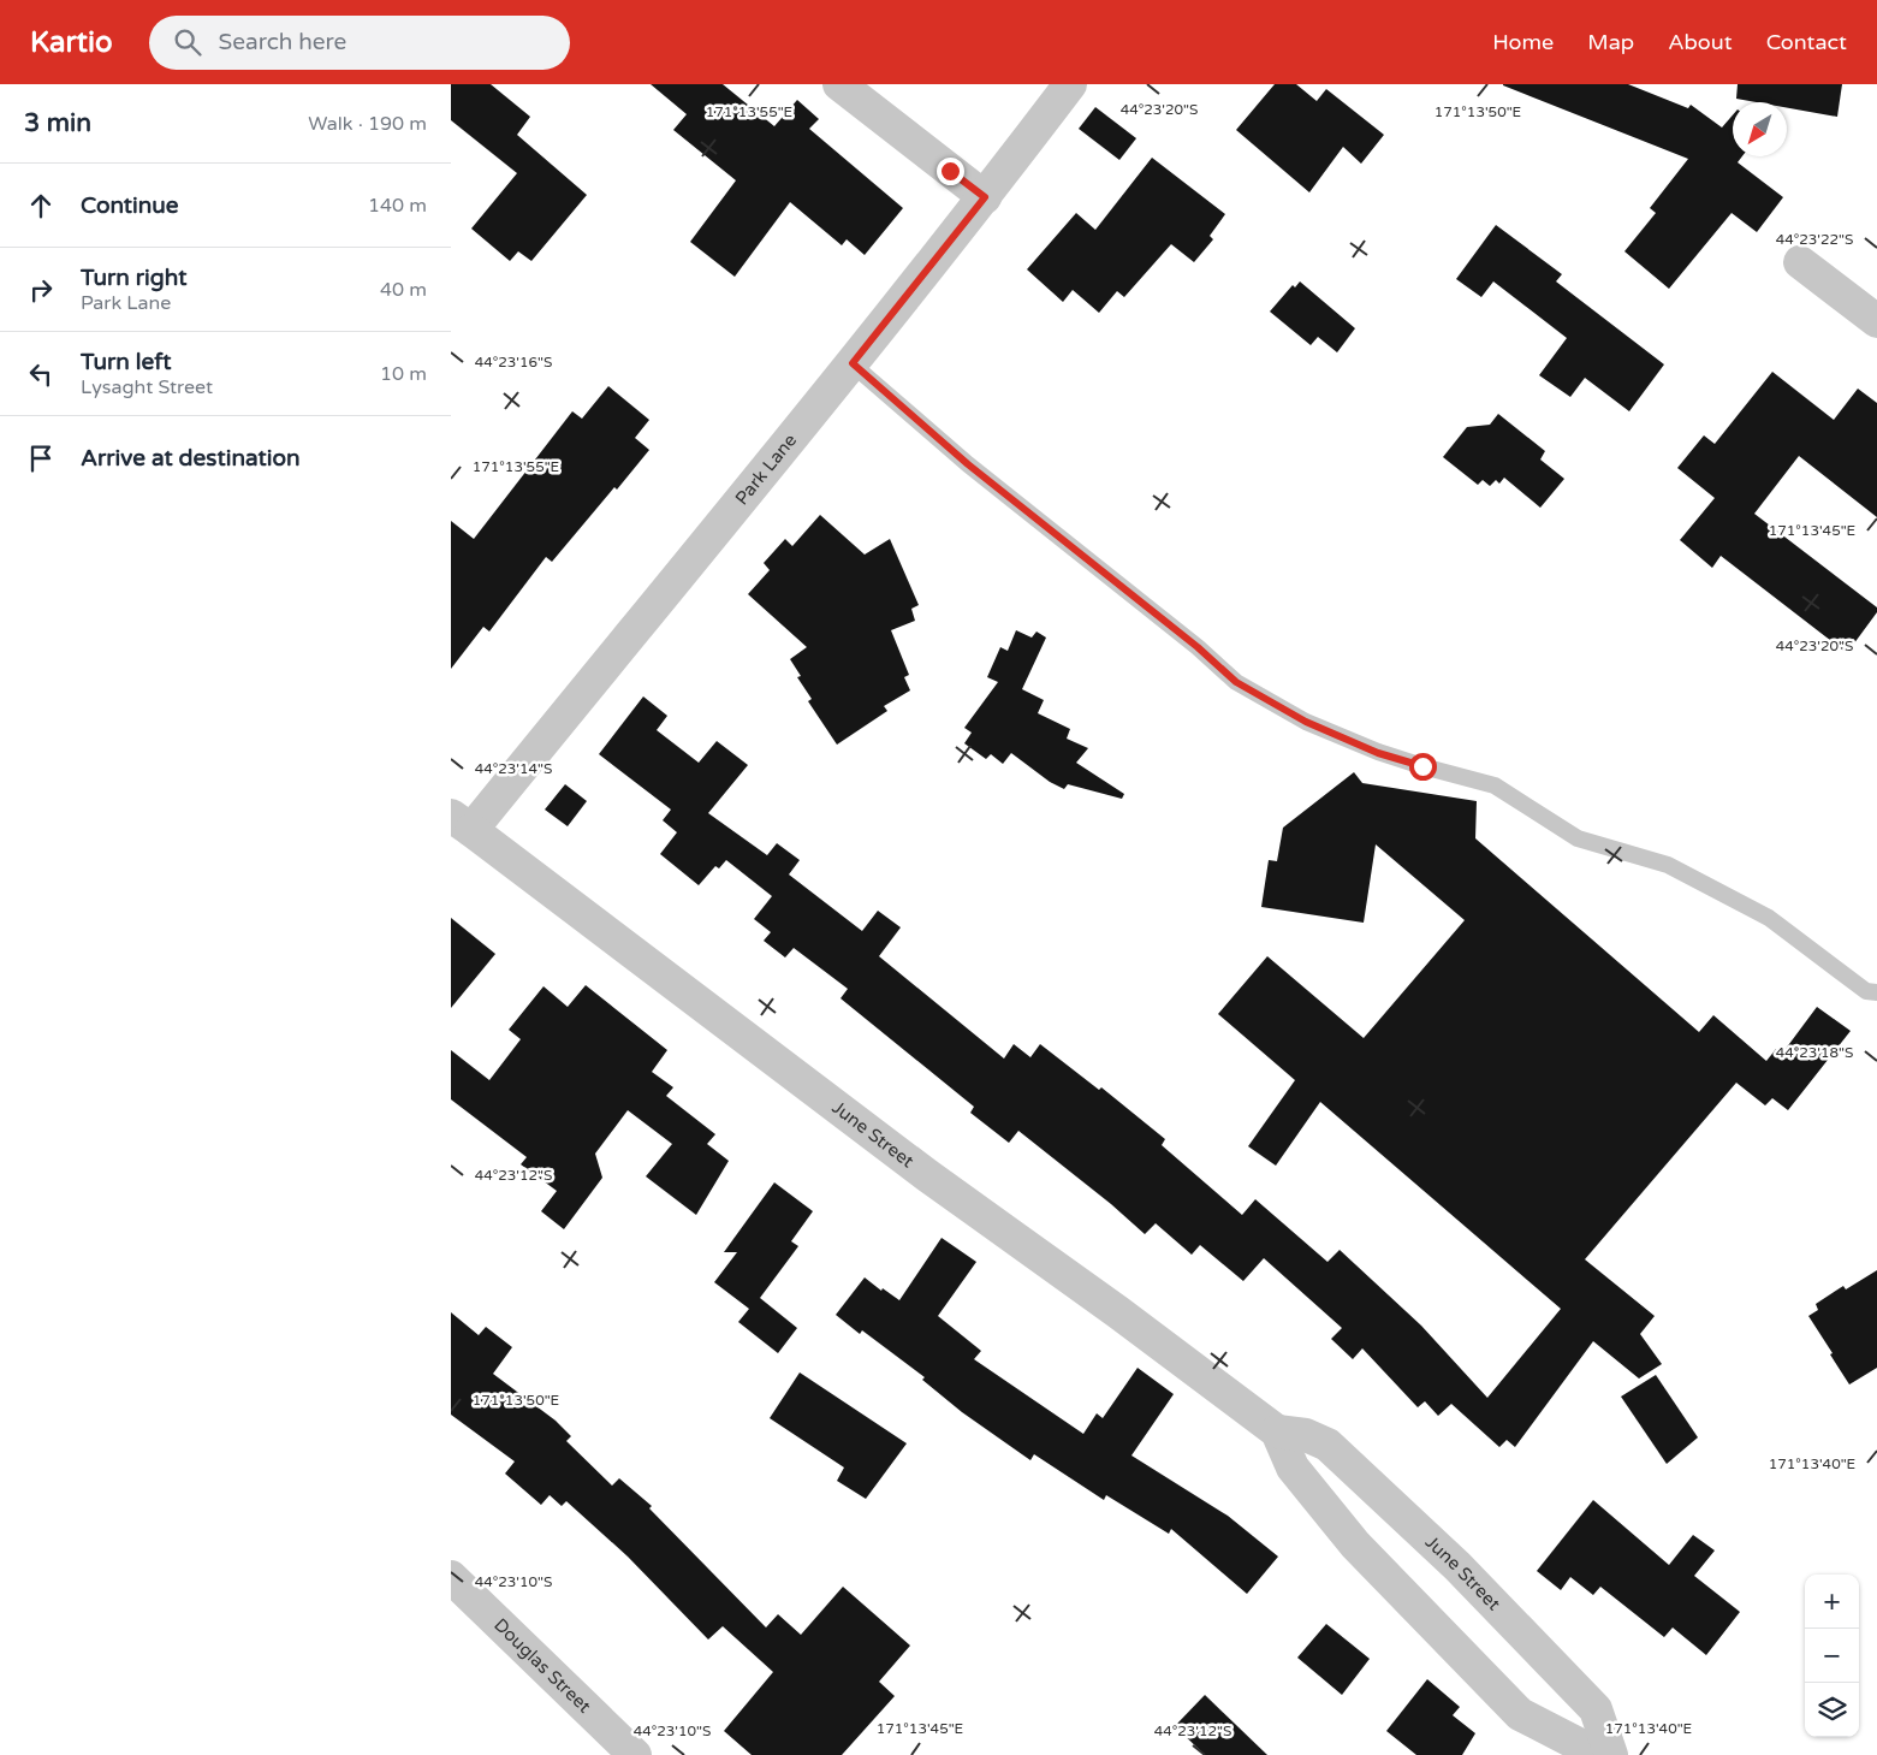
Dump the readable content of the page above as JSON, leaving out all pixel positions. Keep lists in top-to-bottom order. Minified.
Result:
{"streets":{"street":["Park Lane","June Street","Douglas Street"]},"crossings":[["Park Lane","June Street"]],"north":"bottom left","page":{"header":"Kartio","search":"Search here","nav":["Home","Map","About","Contact"],"heading":["3 min","Walk · 190 m"],"list":[["Continue","140 m"],["Turn right","Park Lane","40 m"],["Turn left","Lysaght Street","10 m"],"Arrive at destination"],"map_buttons":["+","−"]},"coordinates":["44°23'20\"S","171°13'55\"E","171°13'50\"E","44°23'22\"S","44°23'16\"S","171°13'45\"E","44°23'14\"S","44°23'18\"S","44°23'12\"S","171°13'40\"E","44°23'10\"S"]}
